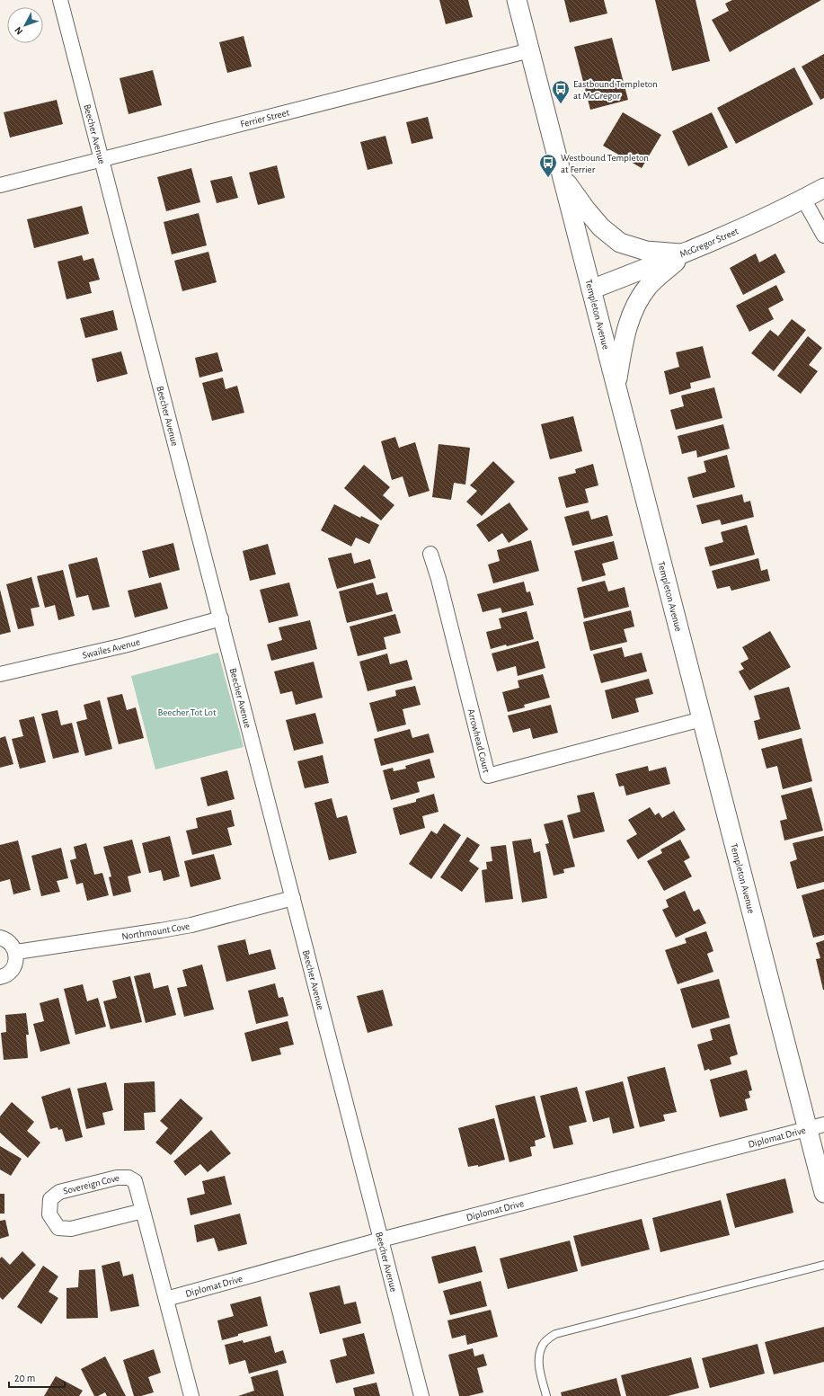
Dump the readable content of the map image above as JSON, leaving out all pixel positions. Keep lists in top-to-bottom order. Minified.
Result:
{"streets":{"street":["Ferrier Street","Beecher Avenue","McGregor Street","Templeton Avenue","Swailes Avenue","Arrowhead Court","Northmount Cove","Diplomat Drive","Sovereign Cove"]},"crossings":[["Ferrier Street","Beecher Avenue"],["Ferrier Street","Templeton Avenue"],["Beecher Avenue","Swailes Avenue"],["Beecher Avenue","Northmount Cove"],["Beecher Avenue","Diplomat Drive"],["McGregor Street","Templeton Avenue"],["Templeton Avenue","Arrowhead Court"],["Templeton Avenue","Diplomat Drive"],["Diplomat Drive","Sovereign Cove"]],"parks":["Beecher Tot Lot"],"places":{"bus stop":["Eastbound Templeton at McGregor","Westbound Templeton at Ferrier"]},"scale_bar":"20 m","north":"bottom left"}
